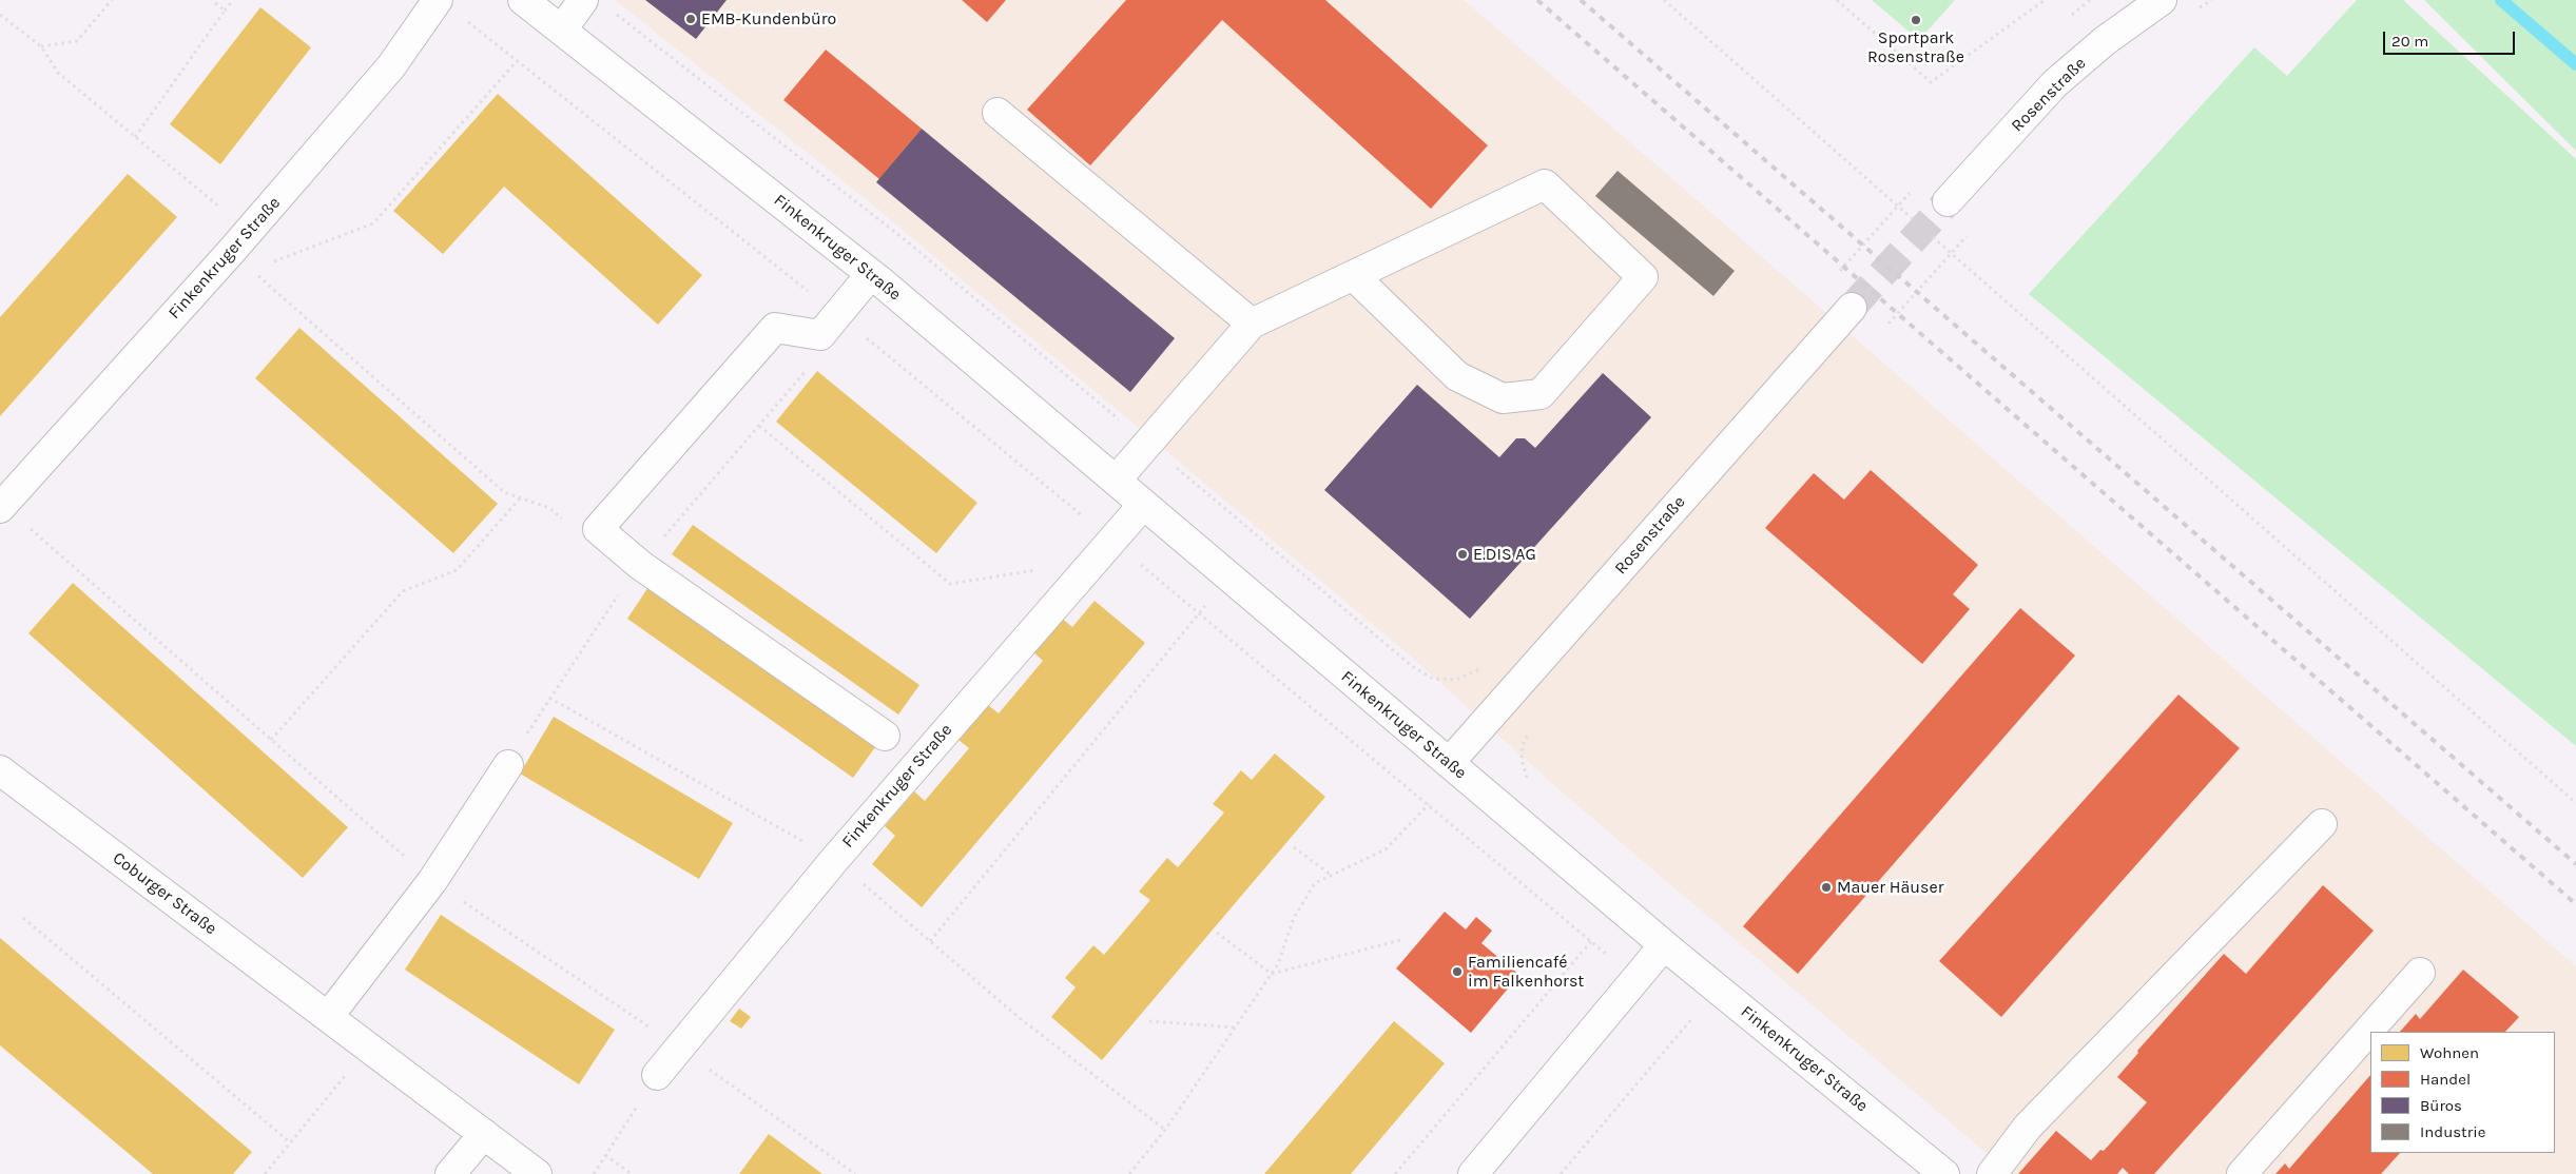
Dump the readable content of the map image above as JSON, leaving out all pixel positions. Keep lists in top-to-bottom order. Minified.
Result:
{"streets":{"street":["Rosenstraße","Finkenkruger Straße","Coburger Straße"]},"crossings":[["Rosenstraße","Finkenkruger Straße"]],"places":["EMB-Kundenbüro","Sportpark Rosenstraße","E.DIS AG","Mauer Häuser","Familiencafé im Falkenhorst"],"legend":["Wohnen","Handel","Büros","Industrie"],"scale_bar":"20 m"}
